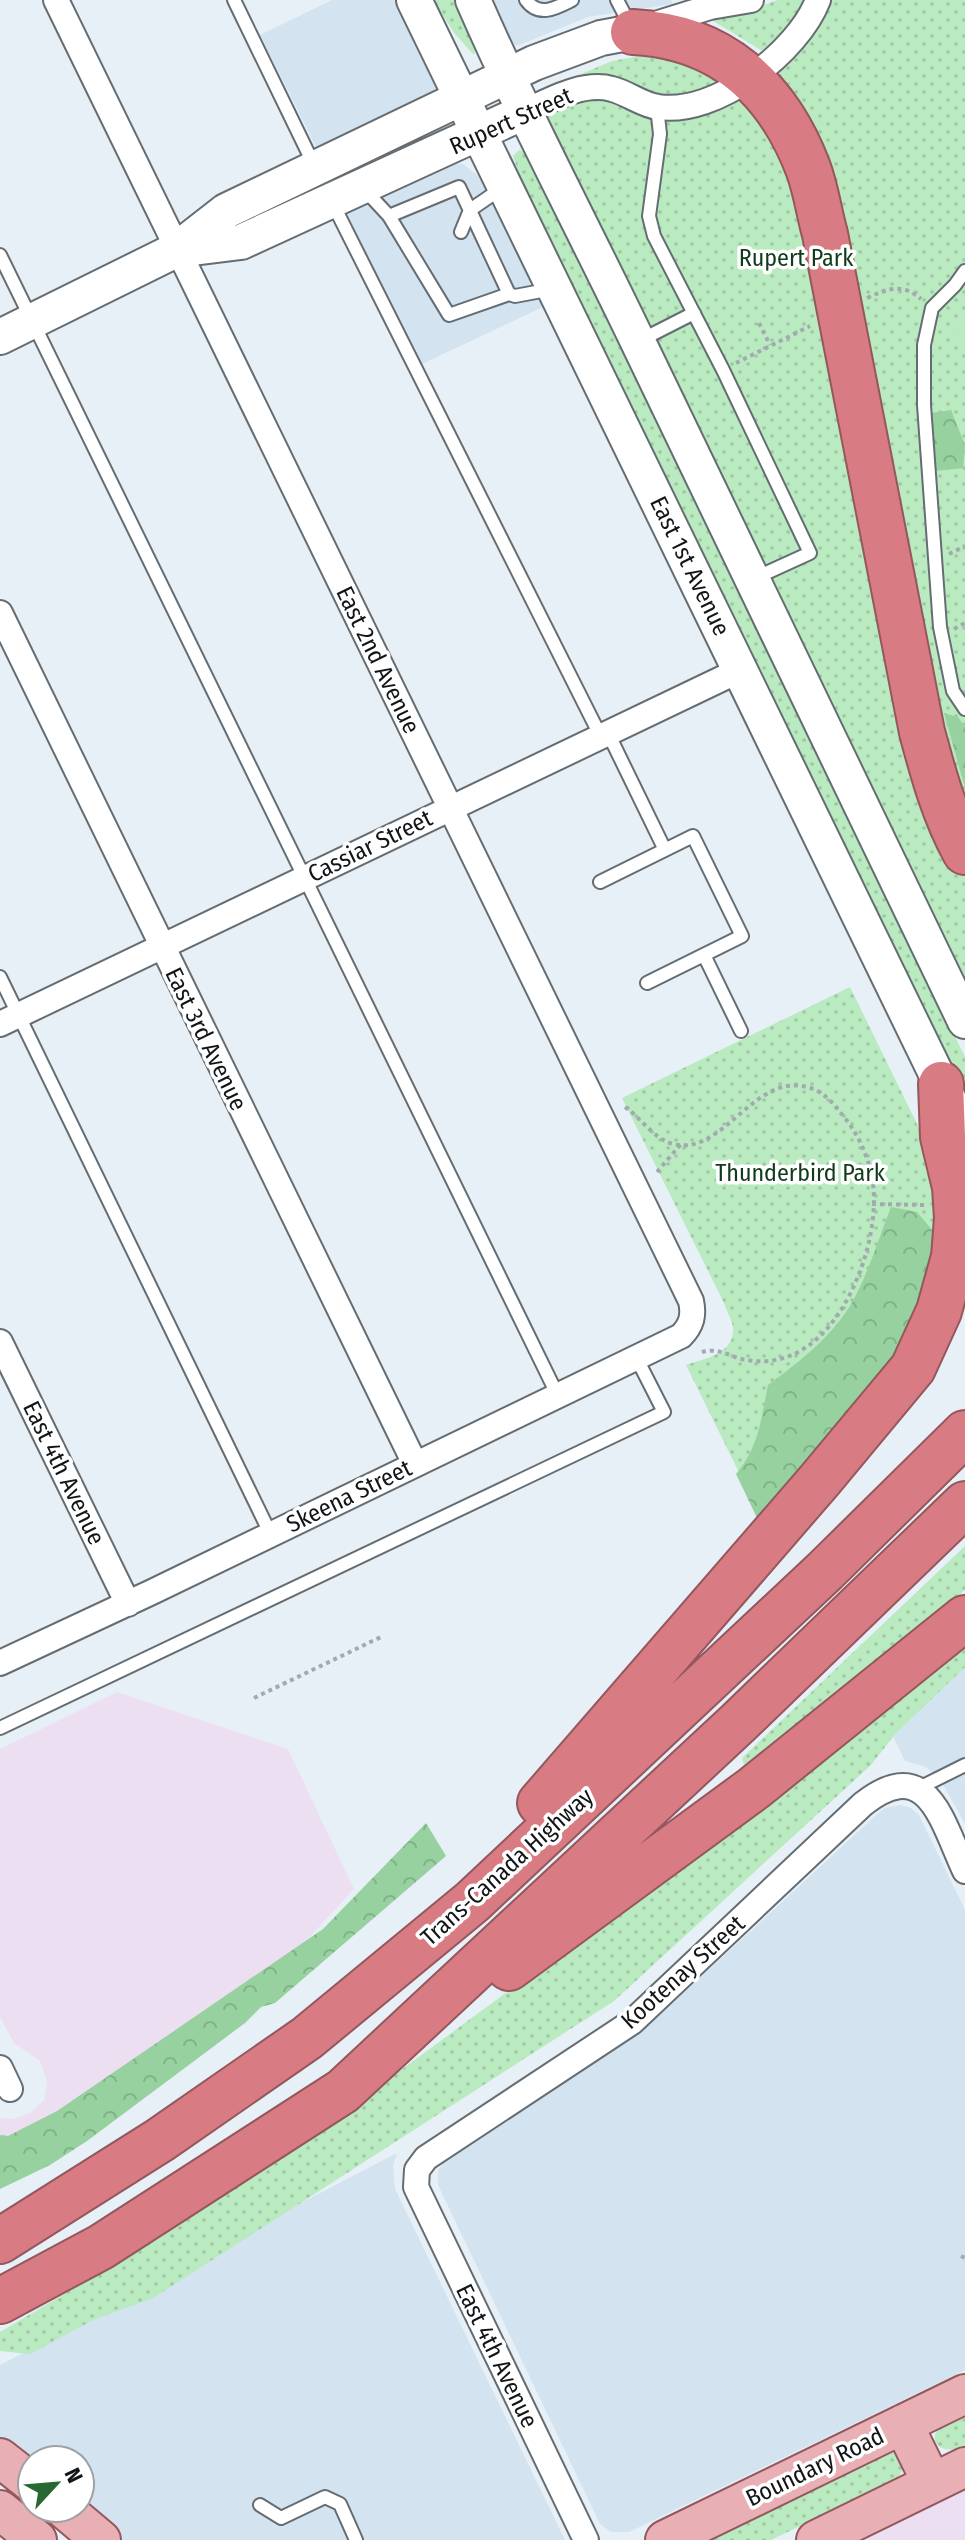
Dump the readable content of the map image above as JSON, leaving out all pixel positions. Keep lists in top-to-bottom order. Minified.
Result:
{"streets":{"highway":["Trans-Canada Highway"],"main road":["Rupert Street","East 1st Avenue","Boundary Road"],"street":["East 2nd Avenue","Cassiar Street","East 3rd Avenue","East 4th Avenue","Skeena Street","Kootenay Street"]},"crossings":[["Rupert Street","East 1st Avenue"],["Rupert Street","East 2nd Avenue"],["East 1st Avenue","Cassiar Street"],["East 2nd Avenue","Cassiar Street"],["East 2nd Avenue","Skeena Street"],["Cassiar Street","East 3rd Avenue"],["East 3rd Avenue","Skeena Street"],["East 4th Avenue","Skeena Street"],["East 4th Avenue","Kootenay Street"]],"parks":["Rupert Park","Thunderbird Park"],"north":"top right"}
